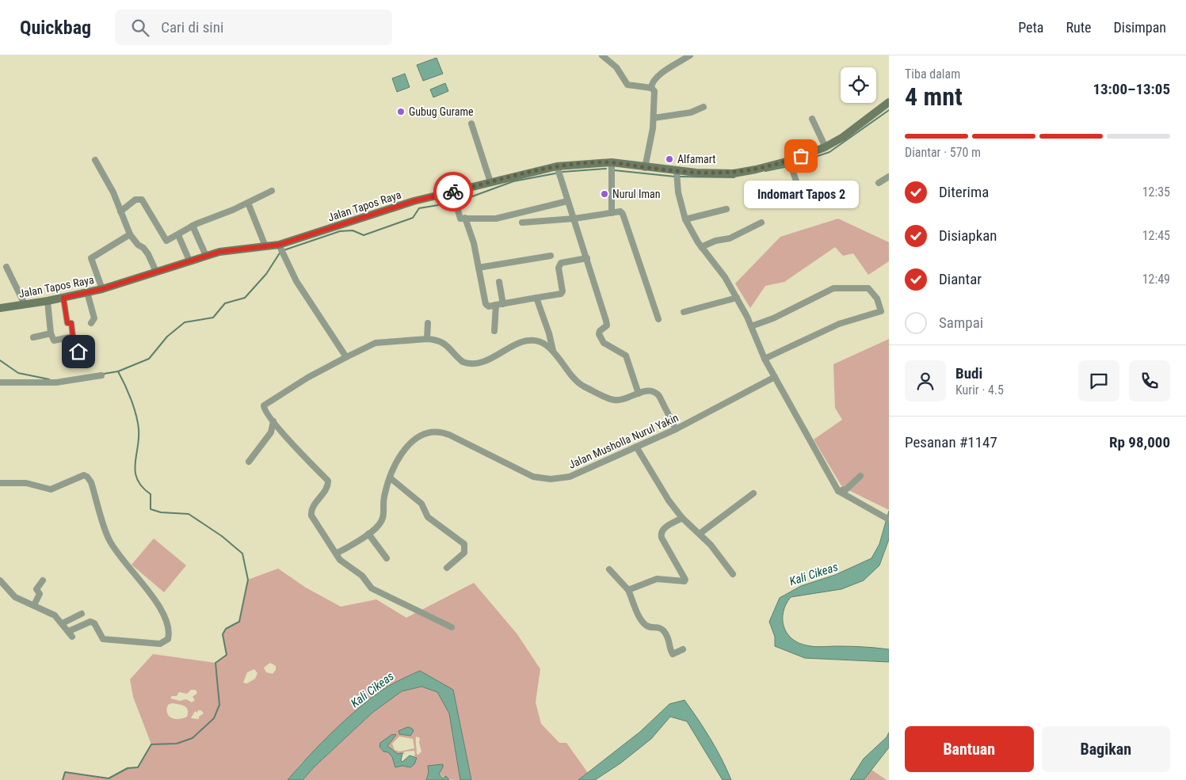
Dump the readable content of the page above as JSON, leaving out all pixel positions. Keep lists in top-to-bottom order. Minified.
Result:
{"streets":{"main road":["Jalan Tapos Raya"],"street":["Jalan Musholla Nurul Yakin"]},"water":["Kali Cikeas"],"places":["Gubug Gurame","Indomart Tapos 2","Alfamart","Nurul Iman"],"page":{"header":"Quickbag","search":"Cari di sini","nav":["Peta","Rute","Disimpan"],"heading":["4 mnt","Tiba dalam","13:00–13:05"],"panel":["Budi","Kurir · 4.5","Pesanan #1147","Rp 98,000"],"bar":"Diantar · 570 m","list":[["Diterima","12:35"],["Disiapkan","12:45"],["Diantar","12:49"],"Sampai"],"bubble":"Indomart Tapos 2","buttons":["Bantuan","Bagikan"]}}
